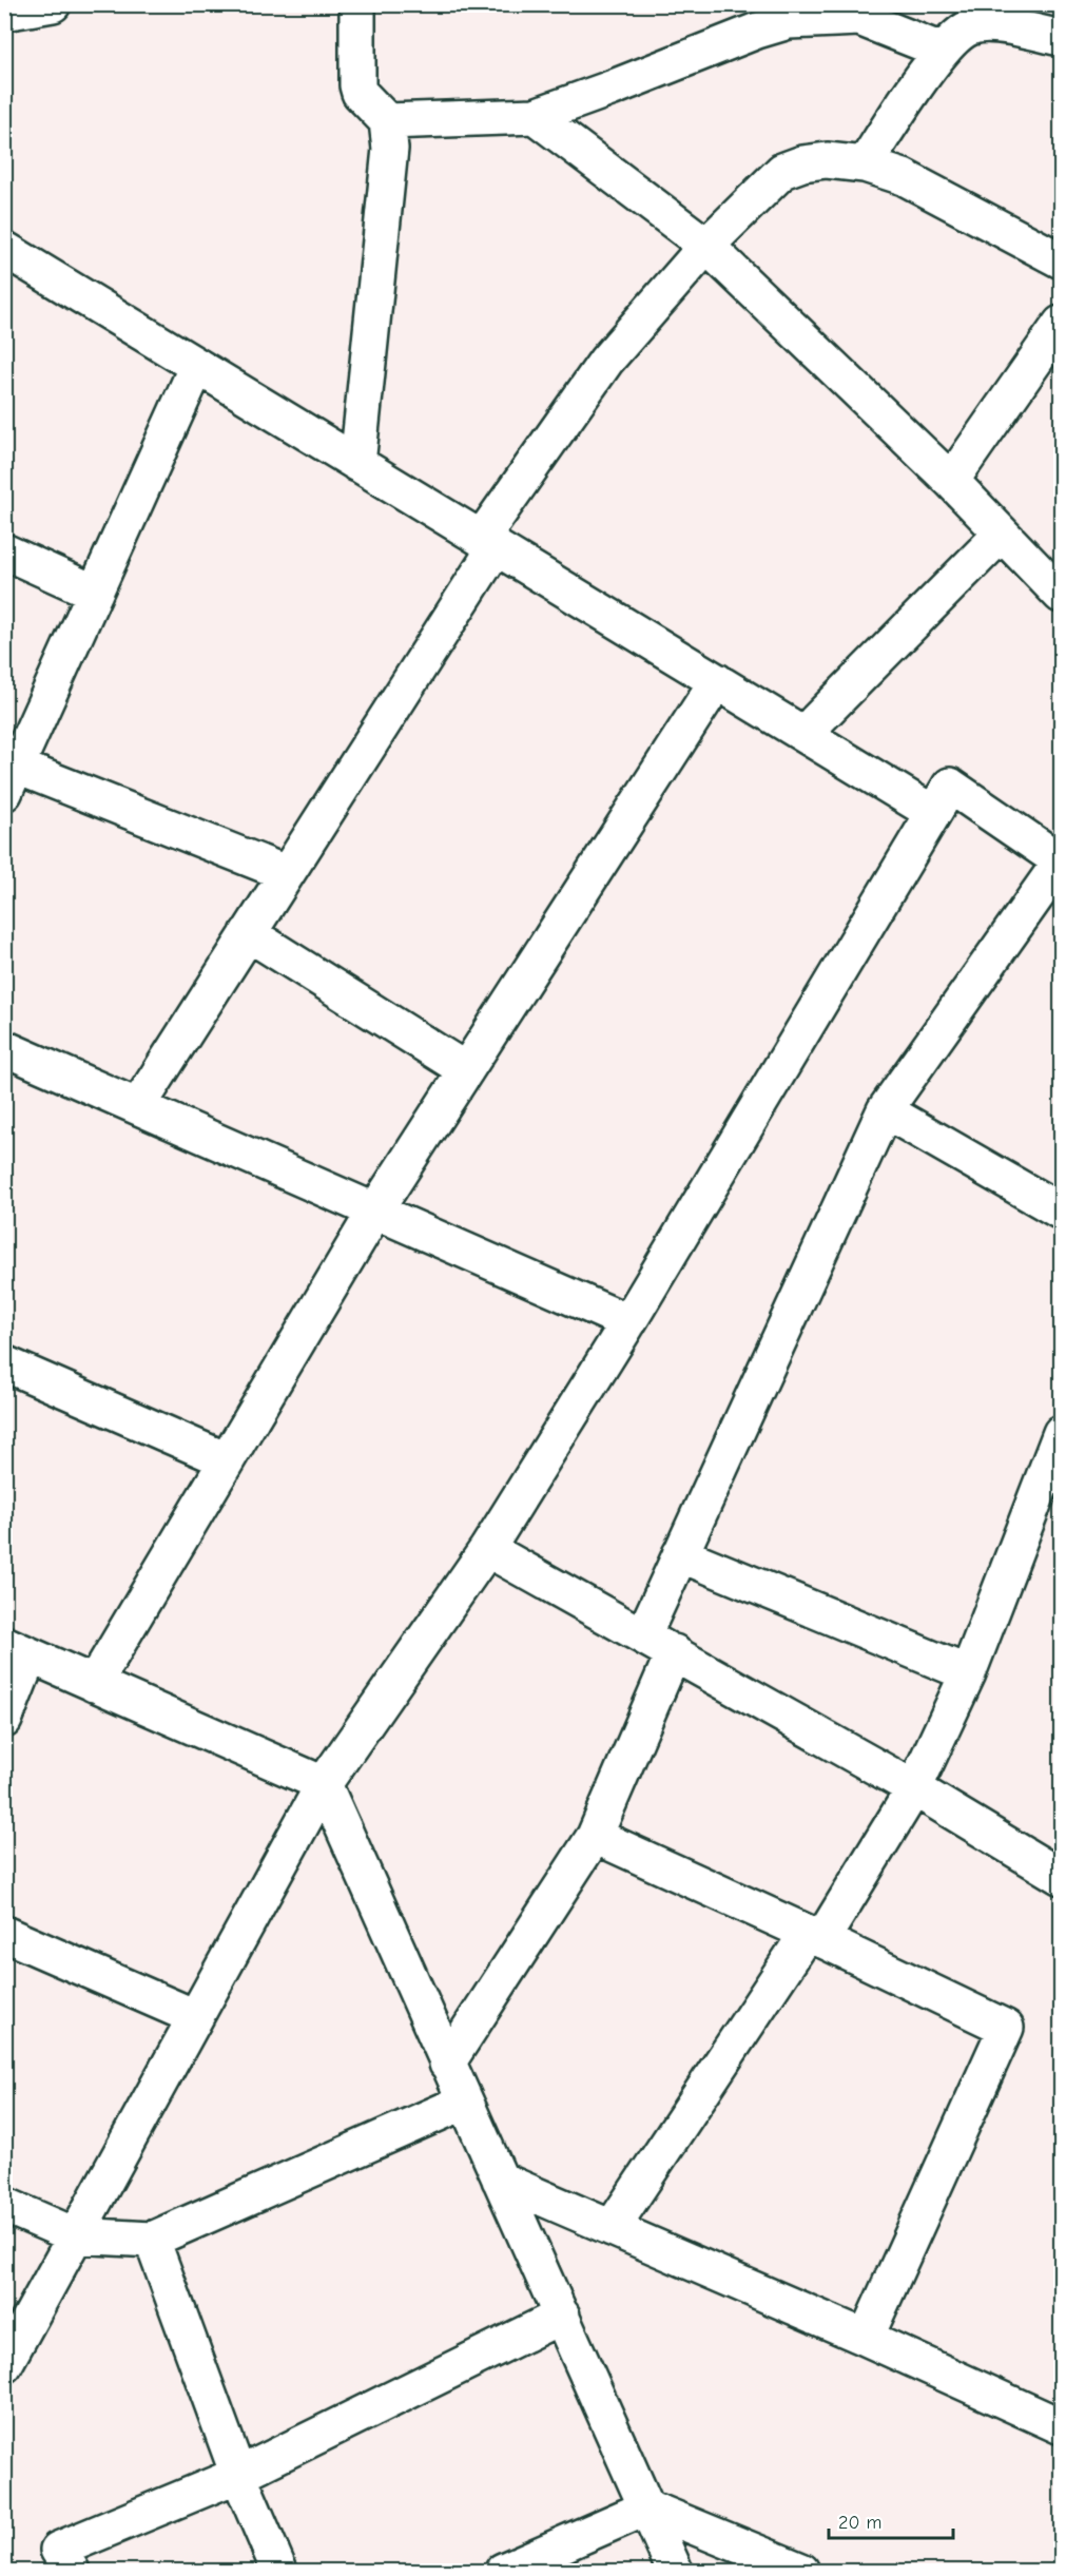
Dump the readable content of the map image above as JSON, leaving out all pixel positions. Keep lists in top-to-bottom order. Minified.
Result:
{"scale_bar":"20 m"}
